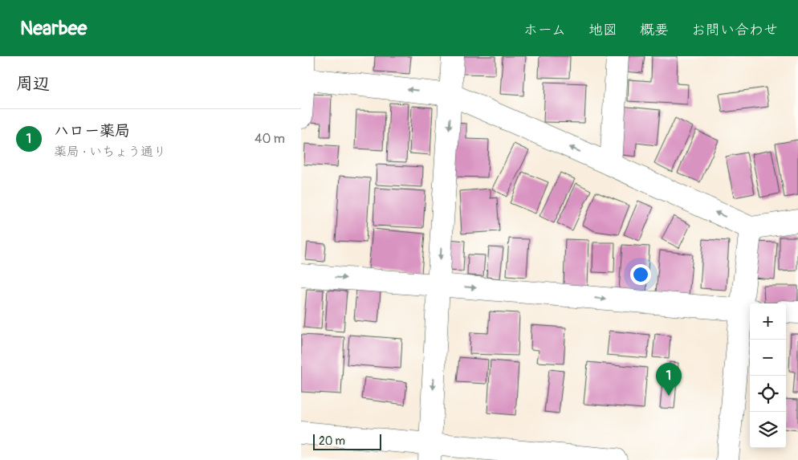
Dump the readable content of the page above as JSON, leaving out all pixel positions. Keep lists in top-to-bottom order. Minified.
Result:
{"scale_bar":"20 m","page":{"header":"Nearbee","nav":["ホーム","地図","概要","お問い合わせ"],"heading":"周辺","list":[{"mark":"1","name":"ハロー薬局","note":"薬局 · いちょう通り","value":"40 m"}],"map_buttons":["+","−"],"pins":"1","scale":"20 m"}}
